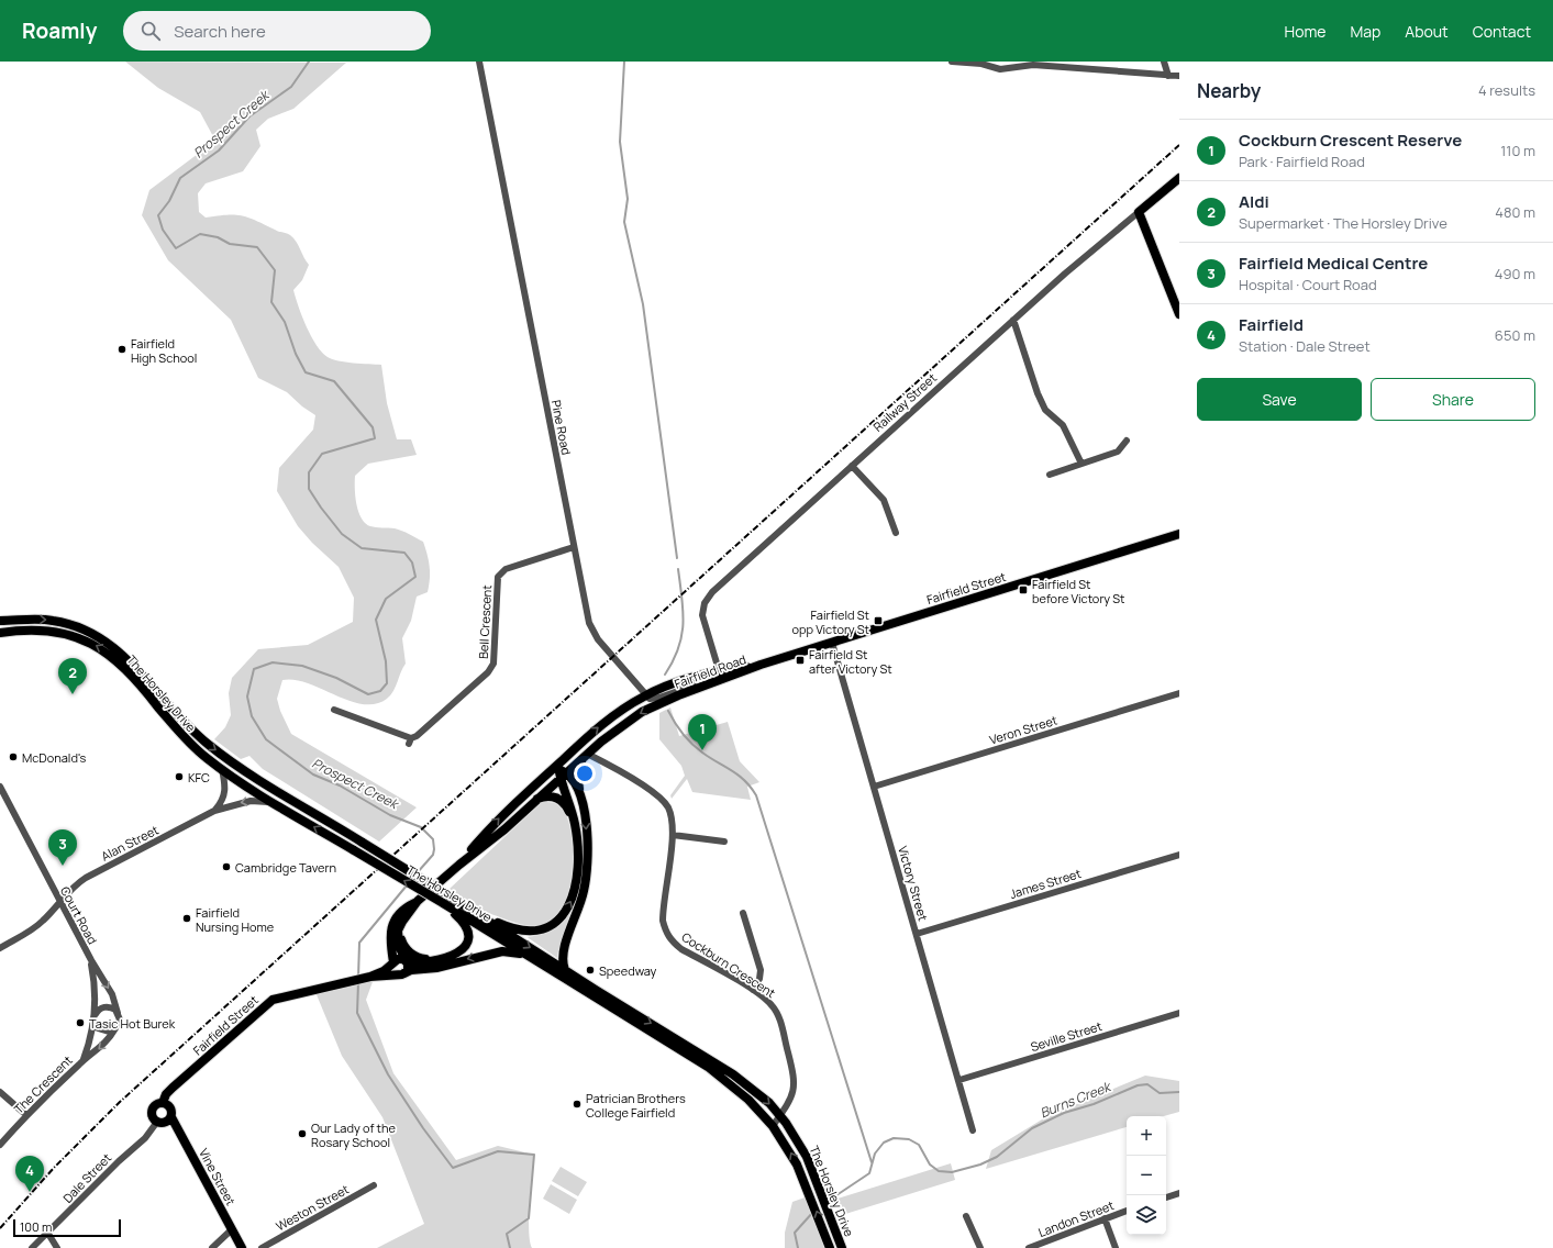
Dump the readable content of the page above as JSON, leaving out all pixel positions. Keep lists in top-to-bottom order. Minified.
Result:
{"streets":{"main road":["Railway Street","Fairfield Street","Fairfield Road","The Horsley Drive","Vine Street"],"street":["Pine Road","Bell Crescent","Veron Street","Alan Street","Victory Street","James Street","Court Road","Cockburn Crescent","Seville Street","The Crescent","Dale Street","Weston Street","Landon Street"]},"crossings":[["Railway Street","Fairfield Road"],["Pine Road","Bell Crescent"],["Pine Road","Fairfield Road"],["Fairfield Street","Fairfield Road"],["Fairfield Street","The Horsley Drive"],["Fairfield Street","Victory Street"],["Fairfield Street","Vine Street"],["Fairfield Street","Dale Street"],["Fairfield Road","Cockburn Crescent"],["The Horsley Drive","Alan Street"],["The Horsley Drive","Cockburn Crescent"],["Veron Street","Victory Street"],["Alan Street","Court Road"],["Victory Street","James Street"],["Victory Street","Seville Street"],["Vine Street","Dale Street"]],"water":["Prospect Creek","Burns Creek"],"places":{"other":["Fairfield High School","McDonald's","KFC","Cambridge Tavern","Fairfield Nursing Home","Speedway","Tasic Hot Burek","Patrician Brothers College Fairfield","Our Lady of the Rosary School"],"transit":["Fairfield St before Victory St","Fairfield St opp Victory St","Fairfield St after Victory St"]},"scale_bar":"100 m","page":{"header":"Roamly","search":"Search here","nav":["Home","Map","About","Contact"],"heading":["Nearby","4 results"],"list":[{"mark":"1","name":"Cockburn Crescent Reserve","note":"Park · Fairfield Road","value":"110 m"},{"mark":"2","name":"Aldi","note":"Supermarket · The Horsley Drive","value":"480 m"},{"mark":"3","name":"Fairfield Medical Centre","note":"Hospital · Court Road","value":"490 m"},{"mark":"4","name":"Fairfield","note":"Station · Dale Street","value":"650 m"}],"buttons":["Save","Share"],"pins":["2","1","3","4"],"map_buttons":["+","−"],"scale":"100 m"}}
